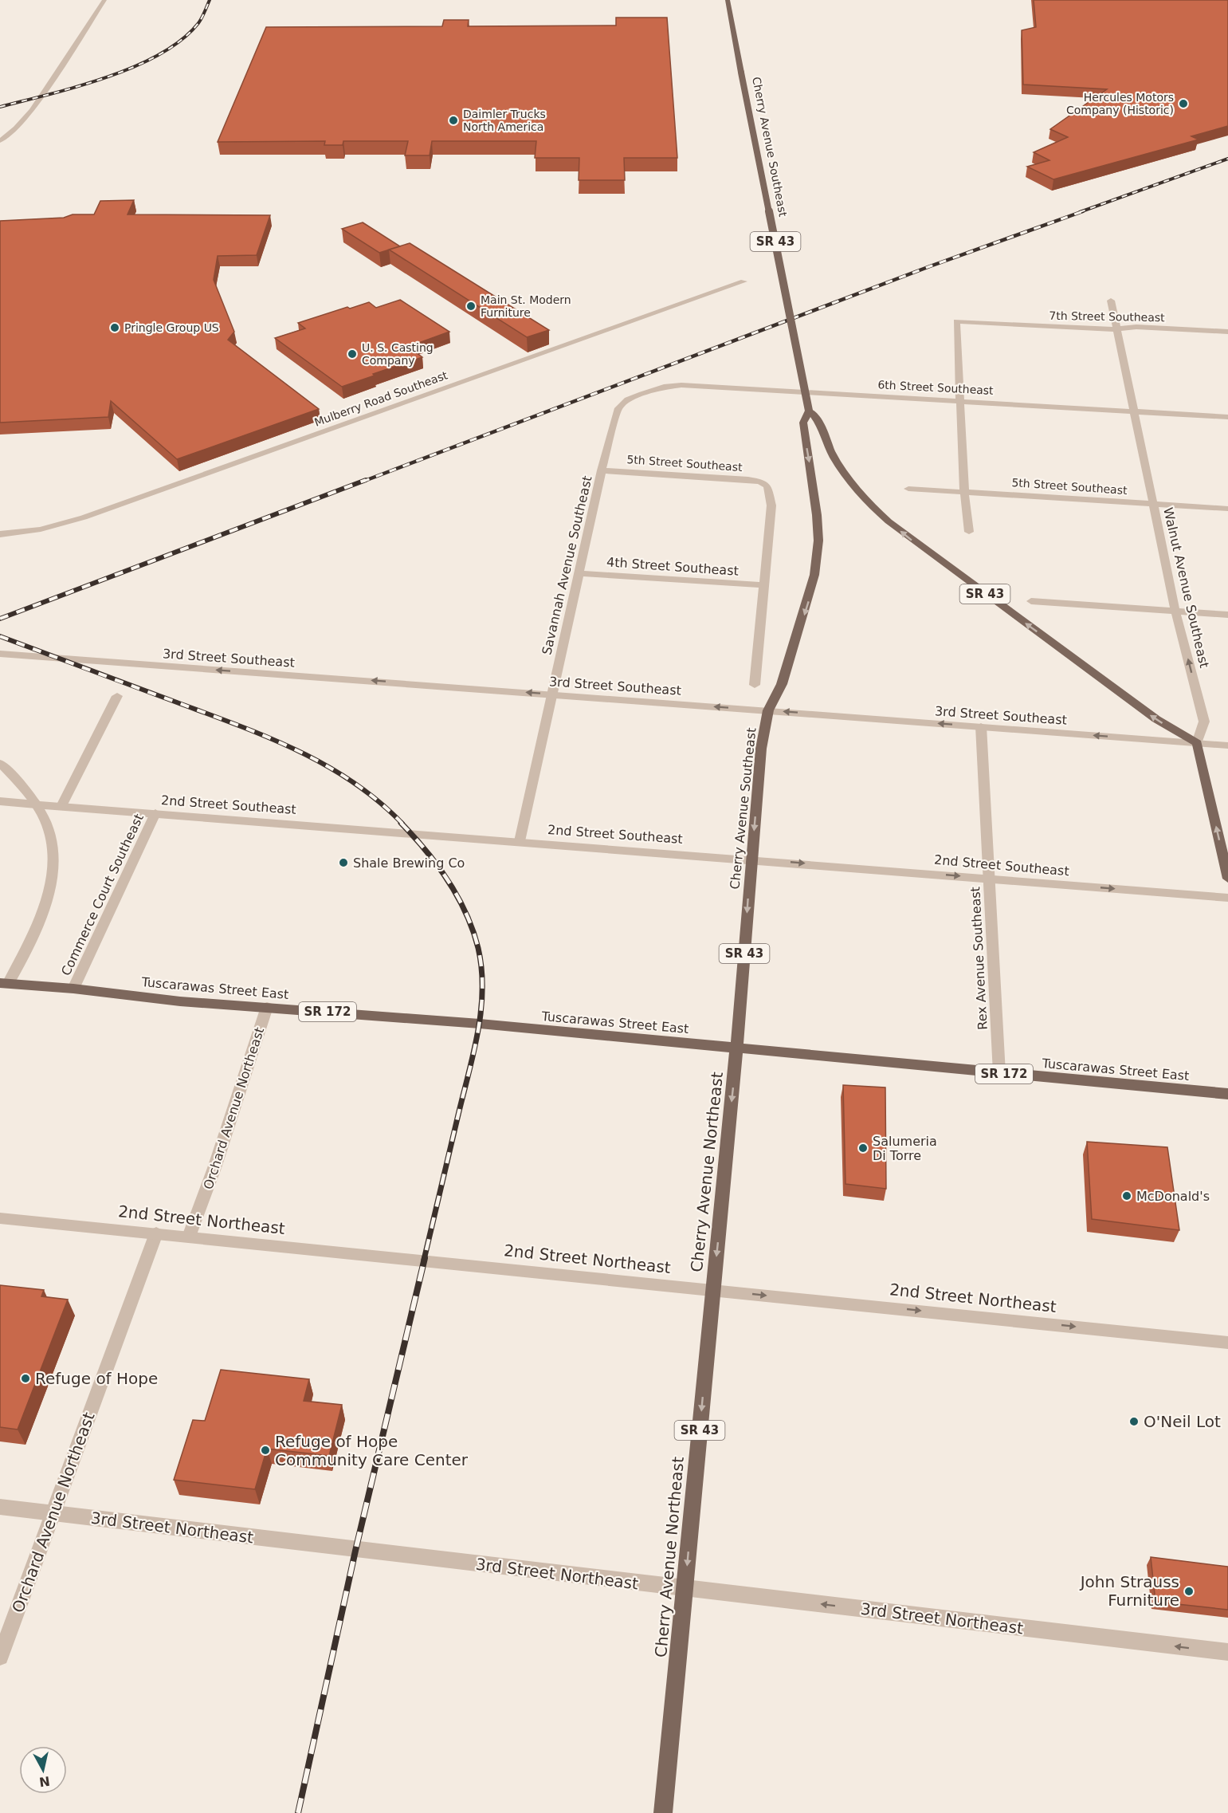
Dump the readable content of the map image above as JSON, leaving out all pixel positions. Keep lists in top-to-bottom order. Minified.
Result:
{"streets":{"main road":["Cherry Avenue Southeast","SR 43","Walnut Avenue Southeast","Tuscarawas Street East","SR 172","Cherry Avenue Northeast"],"street":["7th Street Southeast","6th Street Southeast","Mulberry Road Southeast","5th Street Southeast","Savannah Avenue Southeast","4th Street Southeast","3rd Street Southeast","2nd Street Southeast","Commerce Court Southeast","Rex Avenue Southeast","Orchard Avenue Northeast","2nd Street Northeast","3rd Street Northeast"]},"crossings":[["Cherry Avenue Southeast","Walnut Avenue Southeast"],["Cherry Avenue Southeast","3rd Street Southeast"],["Cherry Avenue Southeast","2nd Street Southeast"],["Cherry Avenue Southeast","Tuscarawas Street East"],["Cherry Avenue Southeast","Cherry Avenue Northeast"],["7th Street Southeast","6th Street Southeast"],["7th Street Southeast","Walnut Avenue Southeast"],["6th Street Southeast","Savannah Avenue Southeast"],["6th Street Southeast","Walnut Avenue Southeast"],["5th Street Southeast","Savannah Avenue Southeast"],["5th Street Southeast","4th Street Southeast"],["5th Street Southeast","Walnut Avenue Southeast"],["Savannah Avenue Southeast","4th Street Southeast"],["Savannah Avenue Southeast","3rd Street Southeast"],["Savannah Avenue Southeast","2nd Street Southeast"],["Walnut Avenue Southeast","3rd Street Southeast"],["3rd Street Southeast","Rex Avenue Southeast"],["2nd Street Southeast","Commerce Court Southeast"],["2nd Street Southeast","Rex Avenue Southeast"],["Commerce Court Southeast","Tuscarawas Street East"],["Rex Avenue Southeast","Tuscarawas Street East"],["Tuscarawas Street East","Orchard Avenue Northeast"],["Tuscarawas Street East","Cherry Avenue Northeast"],["Orchard Avenue Northeast","2nd Street Northeast"],["Orchard Avenue Northeast","3rd Street Northeast"],["Cherry Avenue Northeast","2nd Street Northeast"],["Cherry Avenue Northeast","3rd Street Northeast"]],"one_way":["Walnut Avenue Southeast","3rd Street Southeast","2nd Street Southeast","Cherry Avenue Northeast","2nd Street Northeast","3rd Street Northeast"],"places":["Hercules Motors Company (Historic)","Daimler Trucks North America","Main St. Modern Furniture","Pringle Group US","U. S. Casting Company","Shale Brewing Co","Salumeria Di Torre","McDonald's","Refuge of Hope","O'Neil Lot","Refuge of Hope Community Care Center","John Strauss Furniture"],"north":"bottom"}
